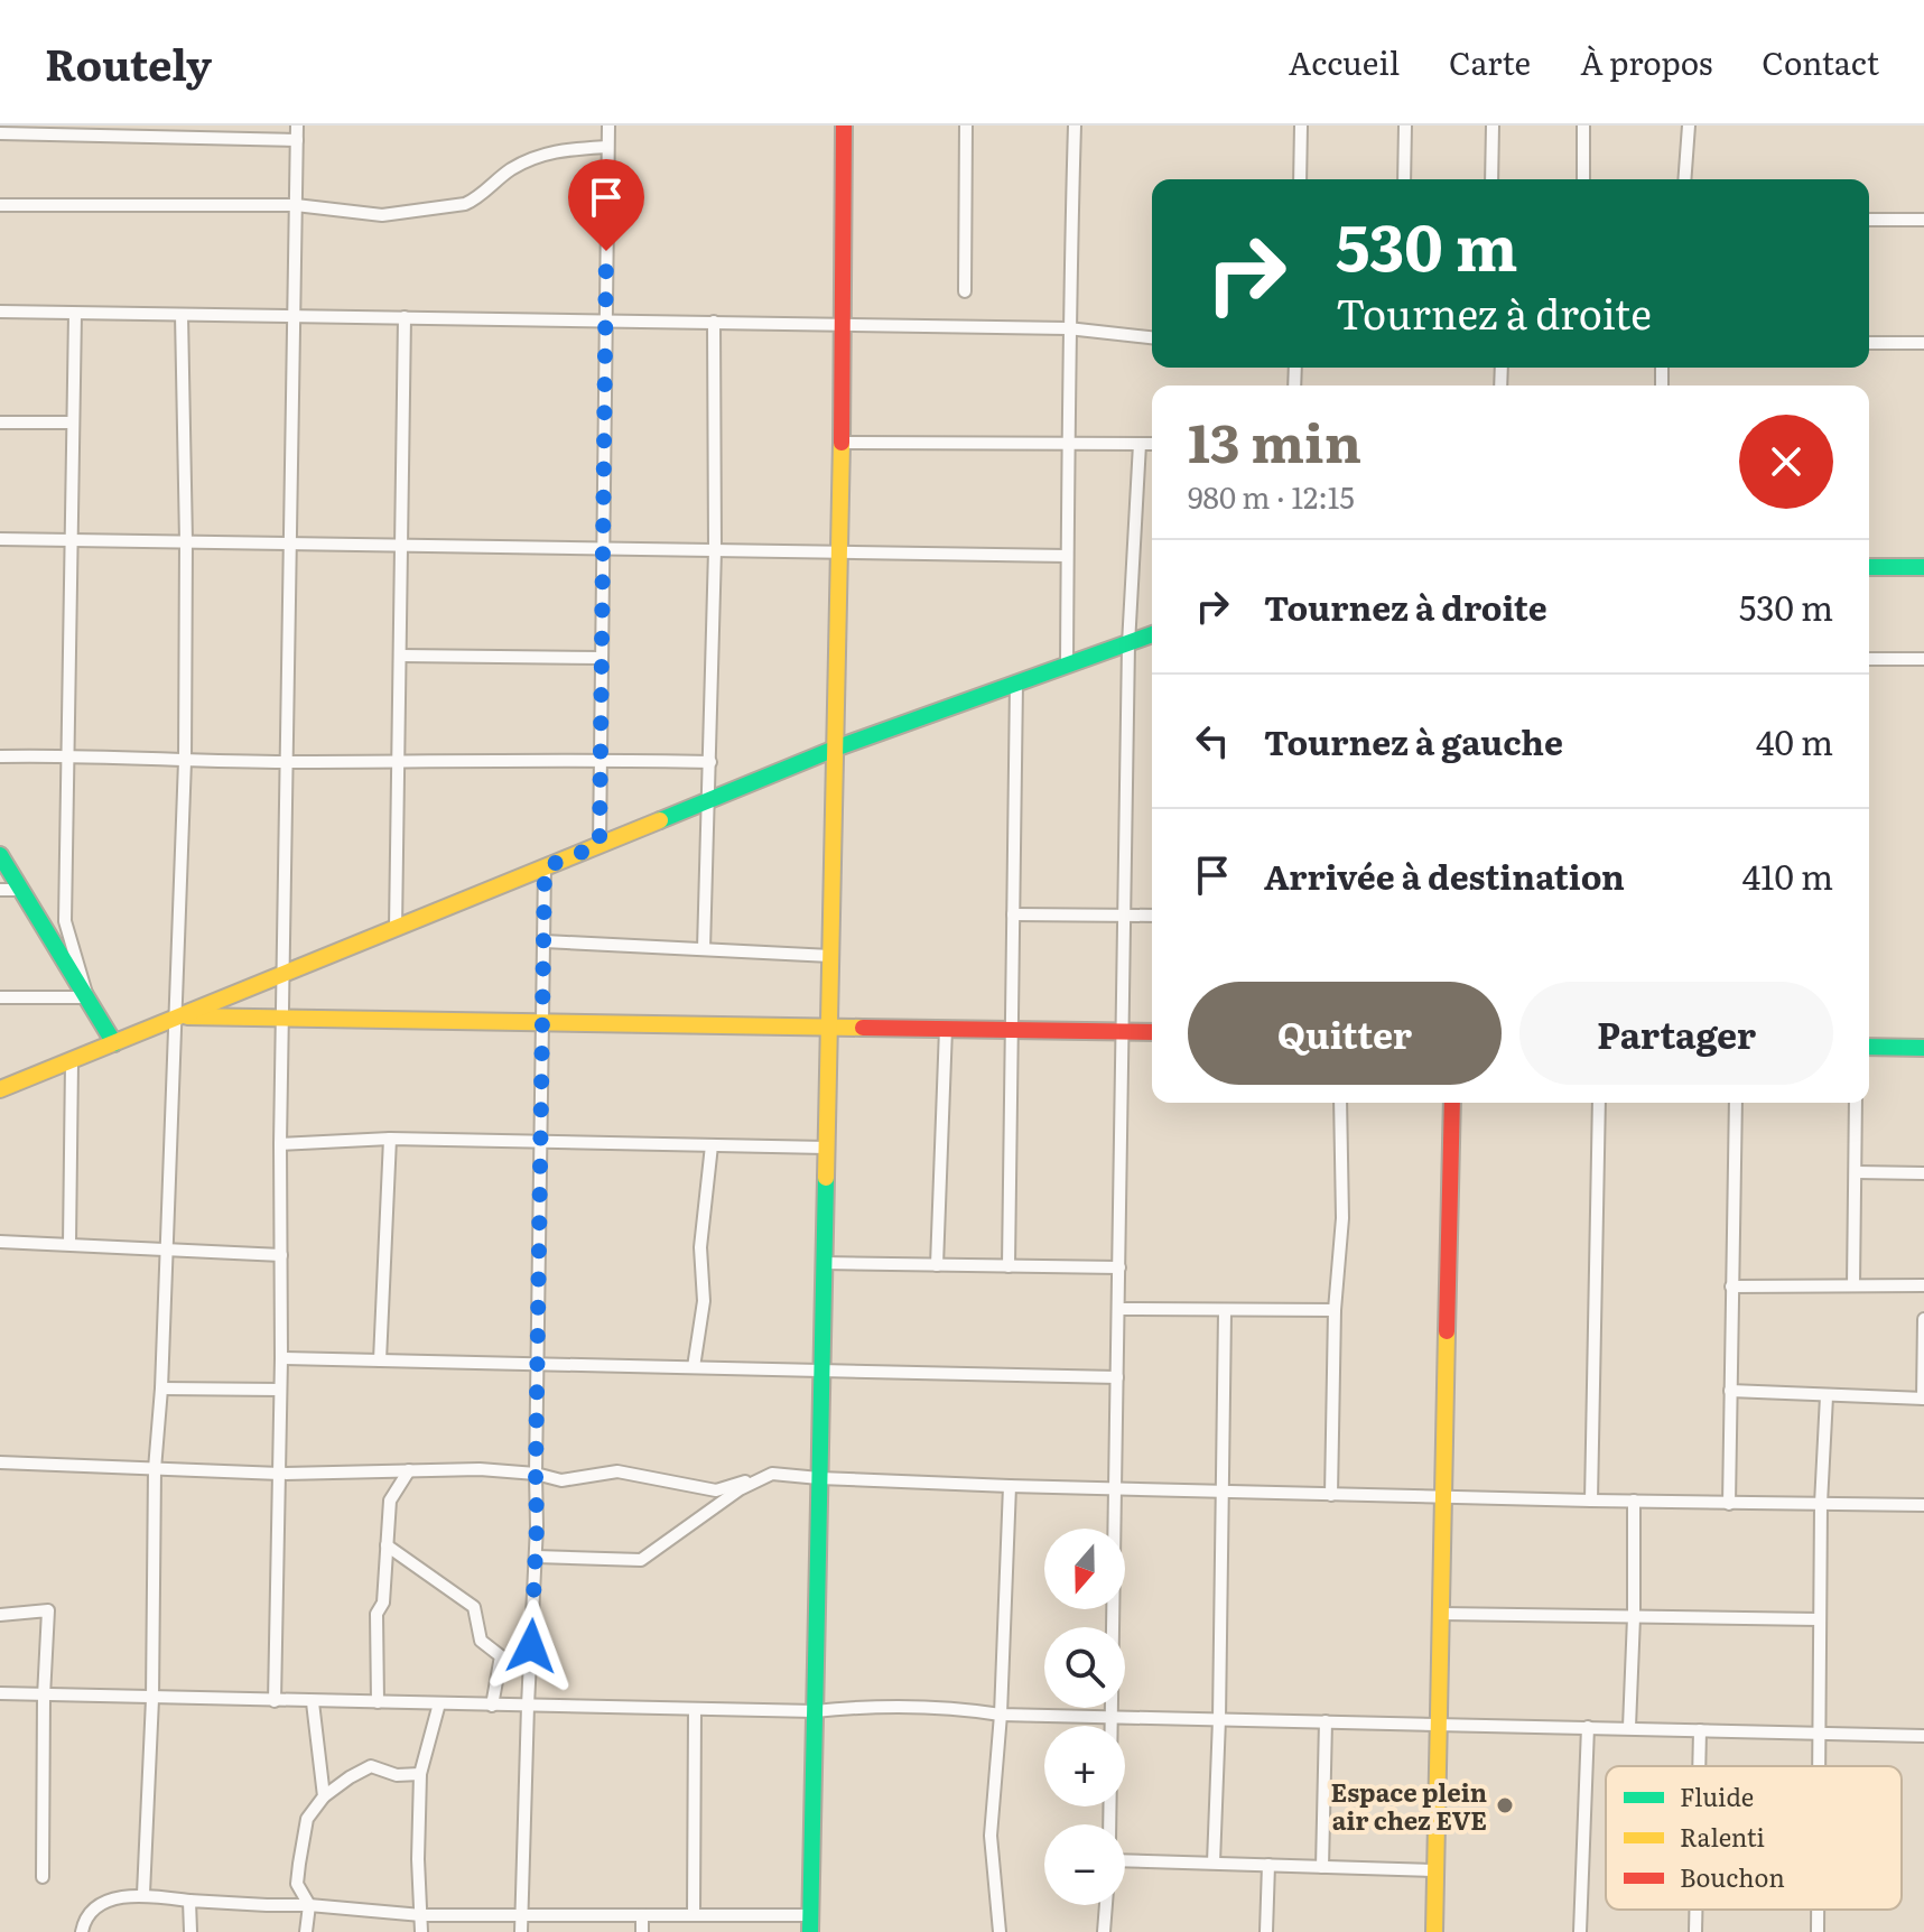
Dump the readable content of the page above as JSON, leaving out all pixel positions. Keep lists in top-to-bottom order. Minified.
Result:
{"places":["Espace plein air chez EVE"],"legend":["Fluide","Ralenti","Bouchon"],"north":"bottom","page":{"header":"Routely","nav":["Accueil","Carte","À propos","Contact"],"turn":["530 m","Tournez à droite"],"heading":["13 min","980 m · 12:15"],"list":[{"name":"Tournez à droite","value":"530 m"},{"name":"Tournez à gauche","value":"40 m"},{"name":"Arrivée à destination","value":"410 m"}],"buttons":["Quitter","Partager"],"map_buttons":["+","−"]}}
